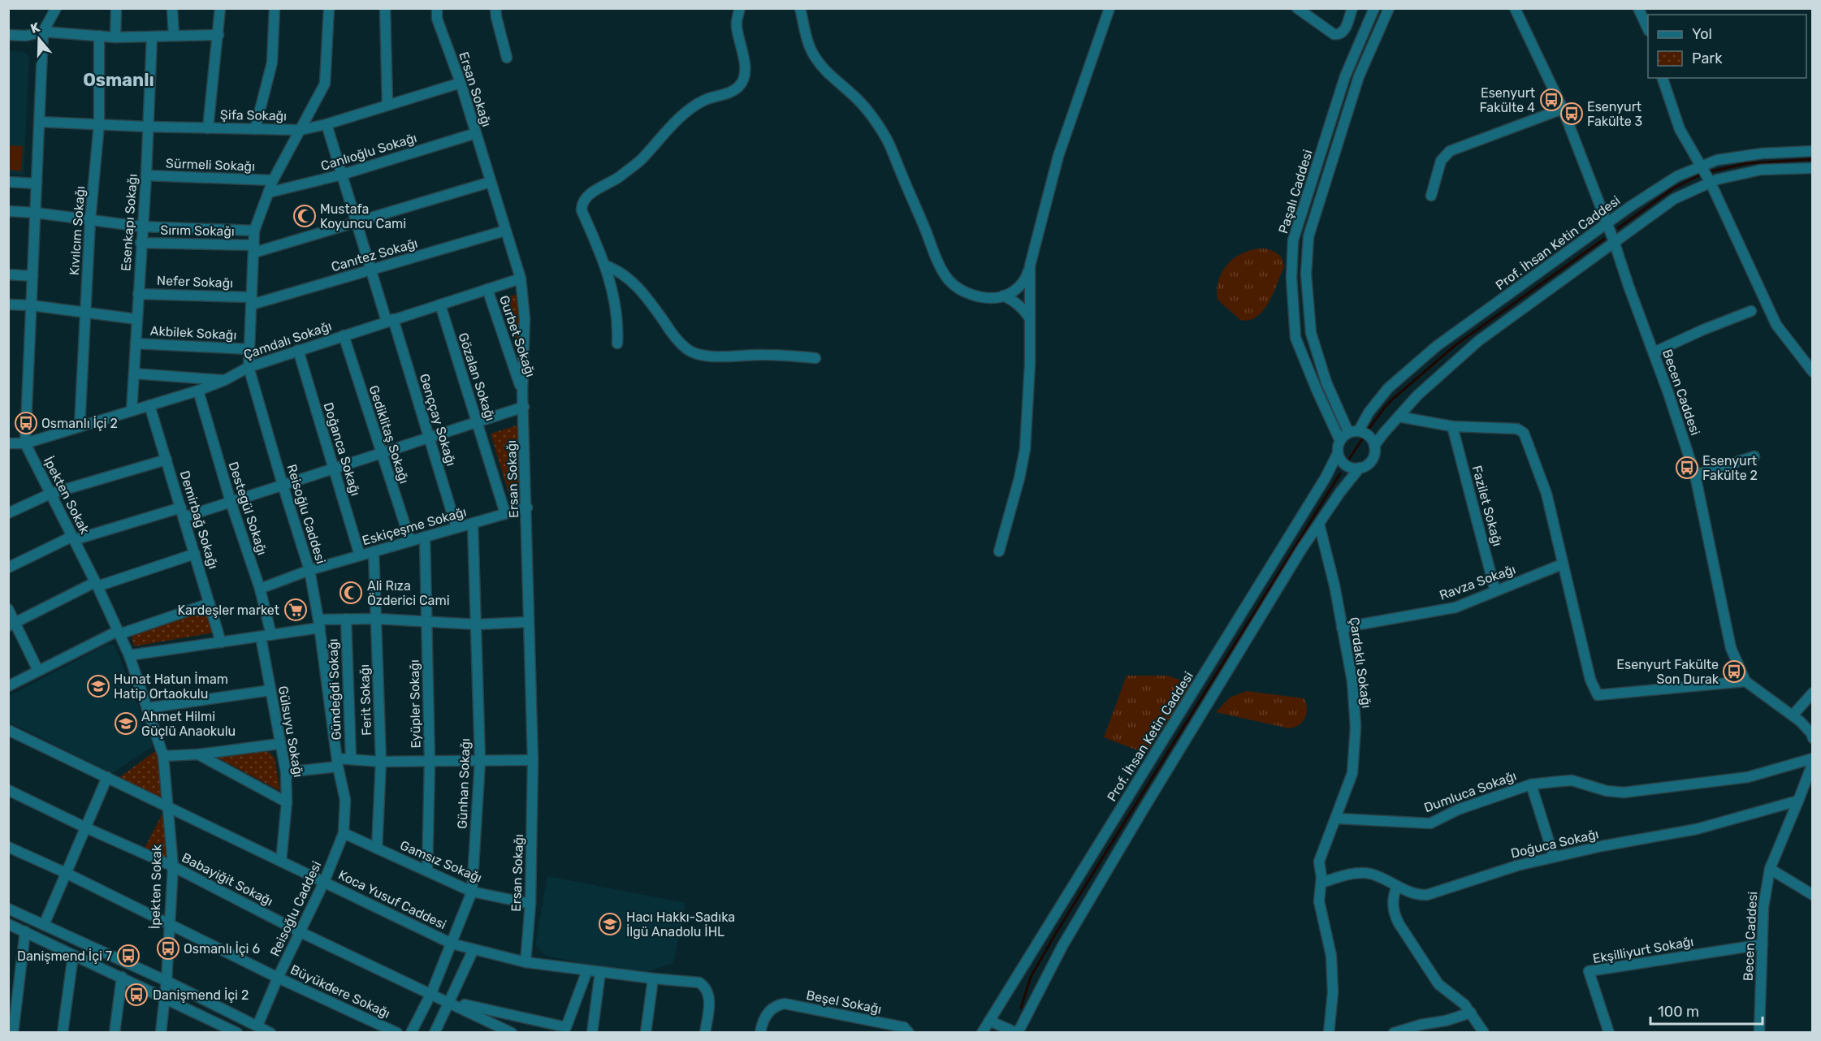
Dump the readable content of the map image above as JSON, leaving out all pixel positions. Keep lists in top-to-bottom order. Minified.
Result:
{"streets":{"street":["Ersan Sokağı","Şifa Sokağı","Canlıoğlu Sokağı","Sürmeli Sokağı","Paşalı Caddesi","Esenkapı Sokağı","Kıvılcım Sokağı","Sırım Sokağı","Prof. İhsan Ketin Caddesi","Canıtez Sokağı","Nefer Sokağı","Akbilek Sokağı","Gurbet Sokağı","Çamdalı Sokağı","Gözalan Sokağı","Becen Caddesi","Genççay Sokağı","Gediklitaş Sokağı","Doğanca Sokağı","İpekten Sokak","Fazilet Sokağı","Destegül Sokağı","Reisoğlu Caddesi","Demirbağ Sokağı","Eskiçeşme Sokağı","Ravza Sokağı","Çardaklı Sokağı","Gündeğdi Sokağı","Ferit Sokağı","Eyüpler Sokağı","Gülsuyu Sokağı","Günhan Sokağı","Dumluca Sokağı","Doğuca Sokağı","Gamsız Sokağı","Babayiğit Sokağı","Koca Yusuf Caddesi","Ekşilliyurt Sokağı","Büyükdere Sokağı","Beşel Sokağı"]},"crossings":[["Ersan Sokağı","Şifa Sokağı"],["Ersan Sokağı","Canlıoğlu Sokağı"],["Ersan Sokağı","Sırım Sokağı"],["Ersan Sokağı","Canıtez Sokağı"],["Ersan Sokağı","Gurbet Sokağı"],["Ersan Sokağı","Çamdalı Sokağı"],["Ersan Sokağı","Eskiçeşme Sokağı"],["Ersan Sokağı","Gamsız Sokağı"],["Ersan Sokağı","Koca Yusuf Caddesi"],["Şifa Sokağı","Esenkapı Sokağı"],["Şifa Sokağı","Kıvılcım Sokağı"],["Şifa Sokağı","Genççay Sokağı"],["Şifa Sokağı","İpekten Sokak"],["Şifa Sokağı","Reisoğlu Caddesi"],["Canlıoğlu Sokağı","Genççay Sokağı"],["Canlıoğlu Sokağı","Reisoğlu Caddesi"],["Sürmeli Sokağı","Esenkapı Sokağı"],["Sürmeli Sokağı","Reisoğlu Caddesi"],["Paşalı Caddesi","Prof. İhsan Ketin Caddesi"],["Esenkapı Sokağı","Sırım Sokağı"],["Esenkapı Sokağı","Nefer Sokağı"],["Esenkapı Sokağı","Akbilek Sokağı"],["Esenkapı Sokağı","Çamdalı Sokağı"],["Kıvılcım Sokağı","Çamdalı Sokağı"],["Sırım Sokağı","Genççay Sokağı"],["Sırım Sokağı","Reisoğlu Caddesi"],["Prof. İhsan Ketin Caddesi","Becen Caddesi"],["Canıtez Sokağı","Nefer Sokağı"],["Canıtez Sokağı","Genççay Sokağı"],["Canıtez Sokağı","Reisoğlu Caddesi"],["Nefer Sokağı","Reisoğlu Caddesi"],["Akbilek Sokağı","Reisoğlu Caddesi"],["Gurbet Sokağı","Çamdalı Sokağı"],["Çamdalı Sokağı","Gözalan Sokağı"],["Çamdalı Sokağı","Genççay Sokağı"],["Çamdalı Sokağı","Gediklitaş Sokağı"],["Çamdalı Sokağı","Doğanca Sokağı"],["Çamdalı Sokağı","İpekten Sokak"],["Çamdalı Sokağı","Destegül Sokağı"],["Çamdalı Sokağı","Reisoğlu Caddesi"],["Çamdalı Sokağı","Demirbağ Sokağı"],["Gözalan Sokağı","Eskiçeşme Sokağı"],["Becen Caddesi","Dumluca Sokağı"],["Becen Caddesi","Doğuca Sokağı"],["Becen Caddesi","Ekşilliyurt Sokağı"],["Genççay Sokağı","Eskiçeşme Sokağı"],["Gediklitaş Sokağı","Eskiçeşme Sokağı"],["Doğanca Sokağı","Eskiçeşme Sokağı"],["İpekten Sokak","Babayiğit Sokağı"],["İpekten Sokak","Koca Yusuf Caddesi"],["İpekten Sokak","Büyükdere Sokağı"],["Fazilet Sokağı","Ravza Sokağı"],["Destegül Sokağı","Eskiçeşme Sokağı"],["Destegül Sokağı","Gülsuyu Sokağı"],["Reisoğlu Caddesi","Eskiçeşme Sokağı"],["Reisoğlu Caddesi","Gamsız Sokağı"],["Reisoğlu Caddesi","Babayiğit Sokağı"],["Reisoğlu Caddesi","Koca Yusuf Caddesi"],["Reisoğlu Caddesi","Büyükdere Sokağı"],["Eskiçeşme Sokağı","Ferit Sokağı"],["Eskiçeşme Sokağı","Eyüpler Sokağı"],["Eskiçeşme Sokağı","Günhan Sokağı"],["Ravza Sokağı","Çardaklı Sokağı"],["Çardaklı Sokağı","Dumluca Sokağı"],["Çardaklı Sokağı","Doğuca Sokağı"],["Ferit Sokağı","Gamsız Sokağı"],["Eyüpler Sokağı","Gamsız Sokağı"],["Gülsuyu Sokağı","Koca Yusuf Caddesi"],["Günhan Sokağı","Gamsız Sokağı"],["Günhan Sokağı","Babayiğit Sokağı"],["Günhan Sokağı","Koca Yusuf Caddesi"]],"districts":["Osmanlı"],"places":{"bus stop":["Esenyurt Fakülte 4","Esenyurt Fakülte 3","Osmanlı İçi 2","Esenyurt Fakülte 2","Esenyurt Fakülte Son Durak","Osmanlı İçi 6","Danişmend İçi 7","Danişmend İçi 2"],"mosque":["Mustafa Koyuncu Cami","Ali Rıza Özderici Cami"],"supermarket":["Kardeşler market"],"school or university":["Hunat Hatun İmam Hatip Ortaokulu","Ahmet Hilmi Güçlü Anaokulu","Hacı Hakkı-Sadıka İlgü Anadolu İHL"]},"legend":["Yol","Park"],"scale_bar":"100 m","north":"top"}
